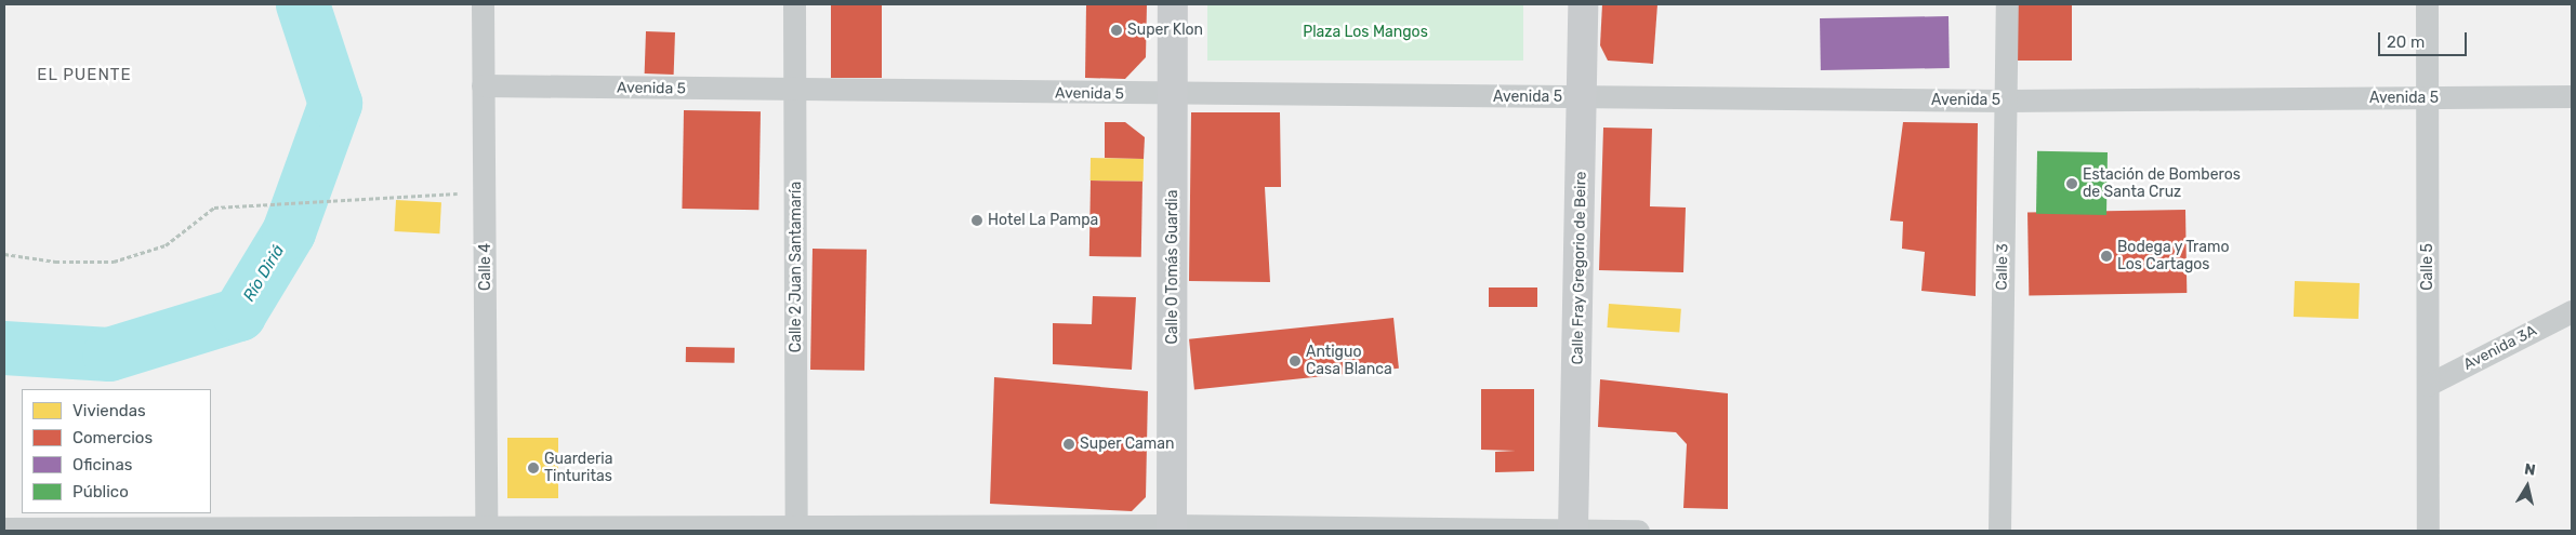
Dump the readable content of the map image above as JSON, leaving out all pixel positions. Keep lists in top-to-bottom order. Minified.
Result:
{"streets":{"street":["Avenida 5","Calle 4","Calle 2 Juan Santamaría","Calle 0 Tomás Guardia","Calle 3","Calle 5","Calle Fray Gregorio de Beire","Avenida 3A"]},"crossings":[["Avenida 5","Calle 4"],["Avenida 5","Calle 2 Juan Santamaría"],["Avenida 5","Calle 0 Tomás Guardia"],["Avenida 5","Calle 3"],["Avenida 5","Calle 5"],["Avenida 5","Calle Fray Gregorio de Beire"],["Calle 5","Avenida 3A"]],"districts":["EL PUENTE"],"water":["Río Diriá"],"parks":["Plaza Los Mangos"],"places":["Super Klon","Estación de Bomberos de Santa Cruz","Hotel La Pampa","Bodega y Tramo Los Cartagos","Antiguo Casa Blanca","Super Caman","Guarderia Tinturitas"],"legend":["Viviendas","Comercios","Oficinas","Público"],"scale_bar":"20 m","north":"top"}
